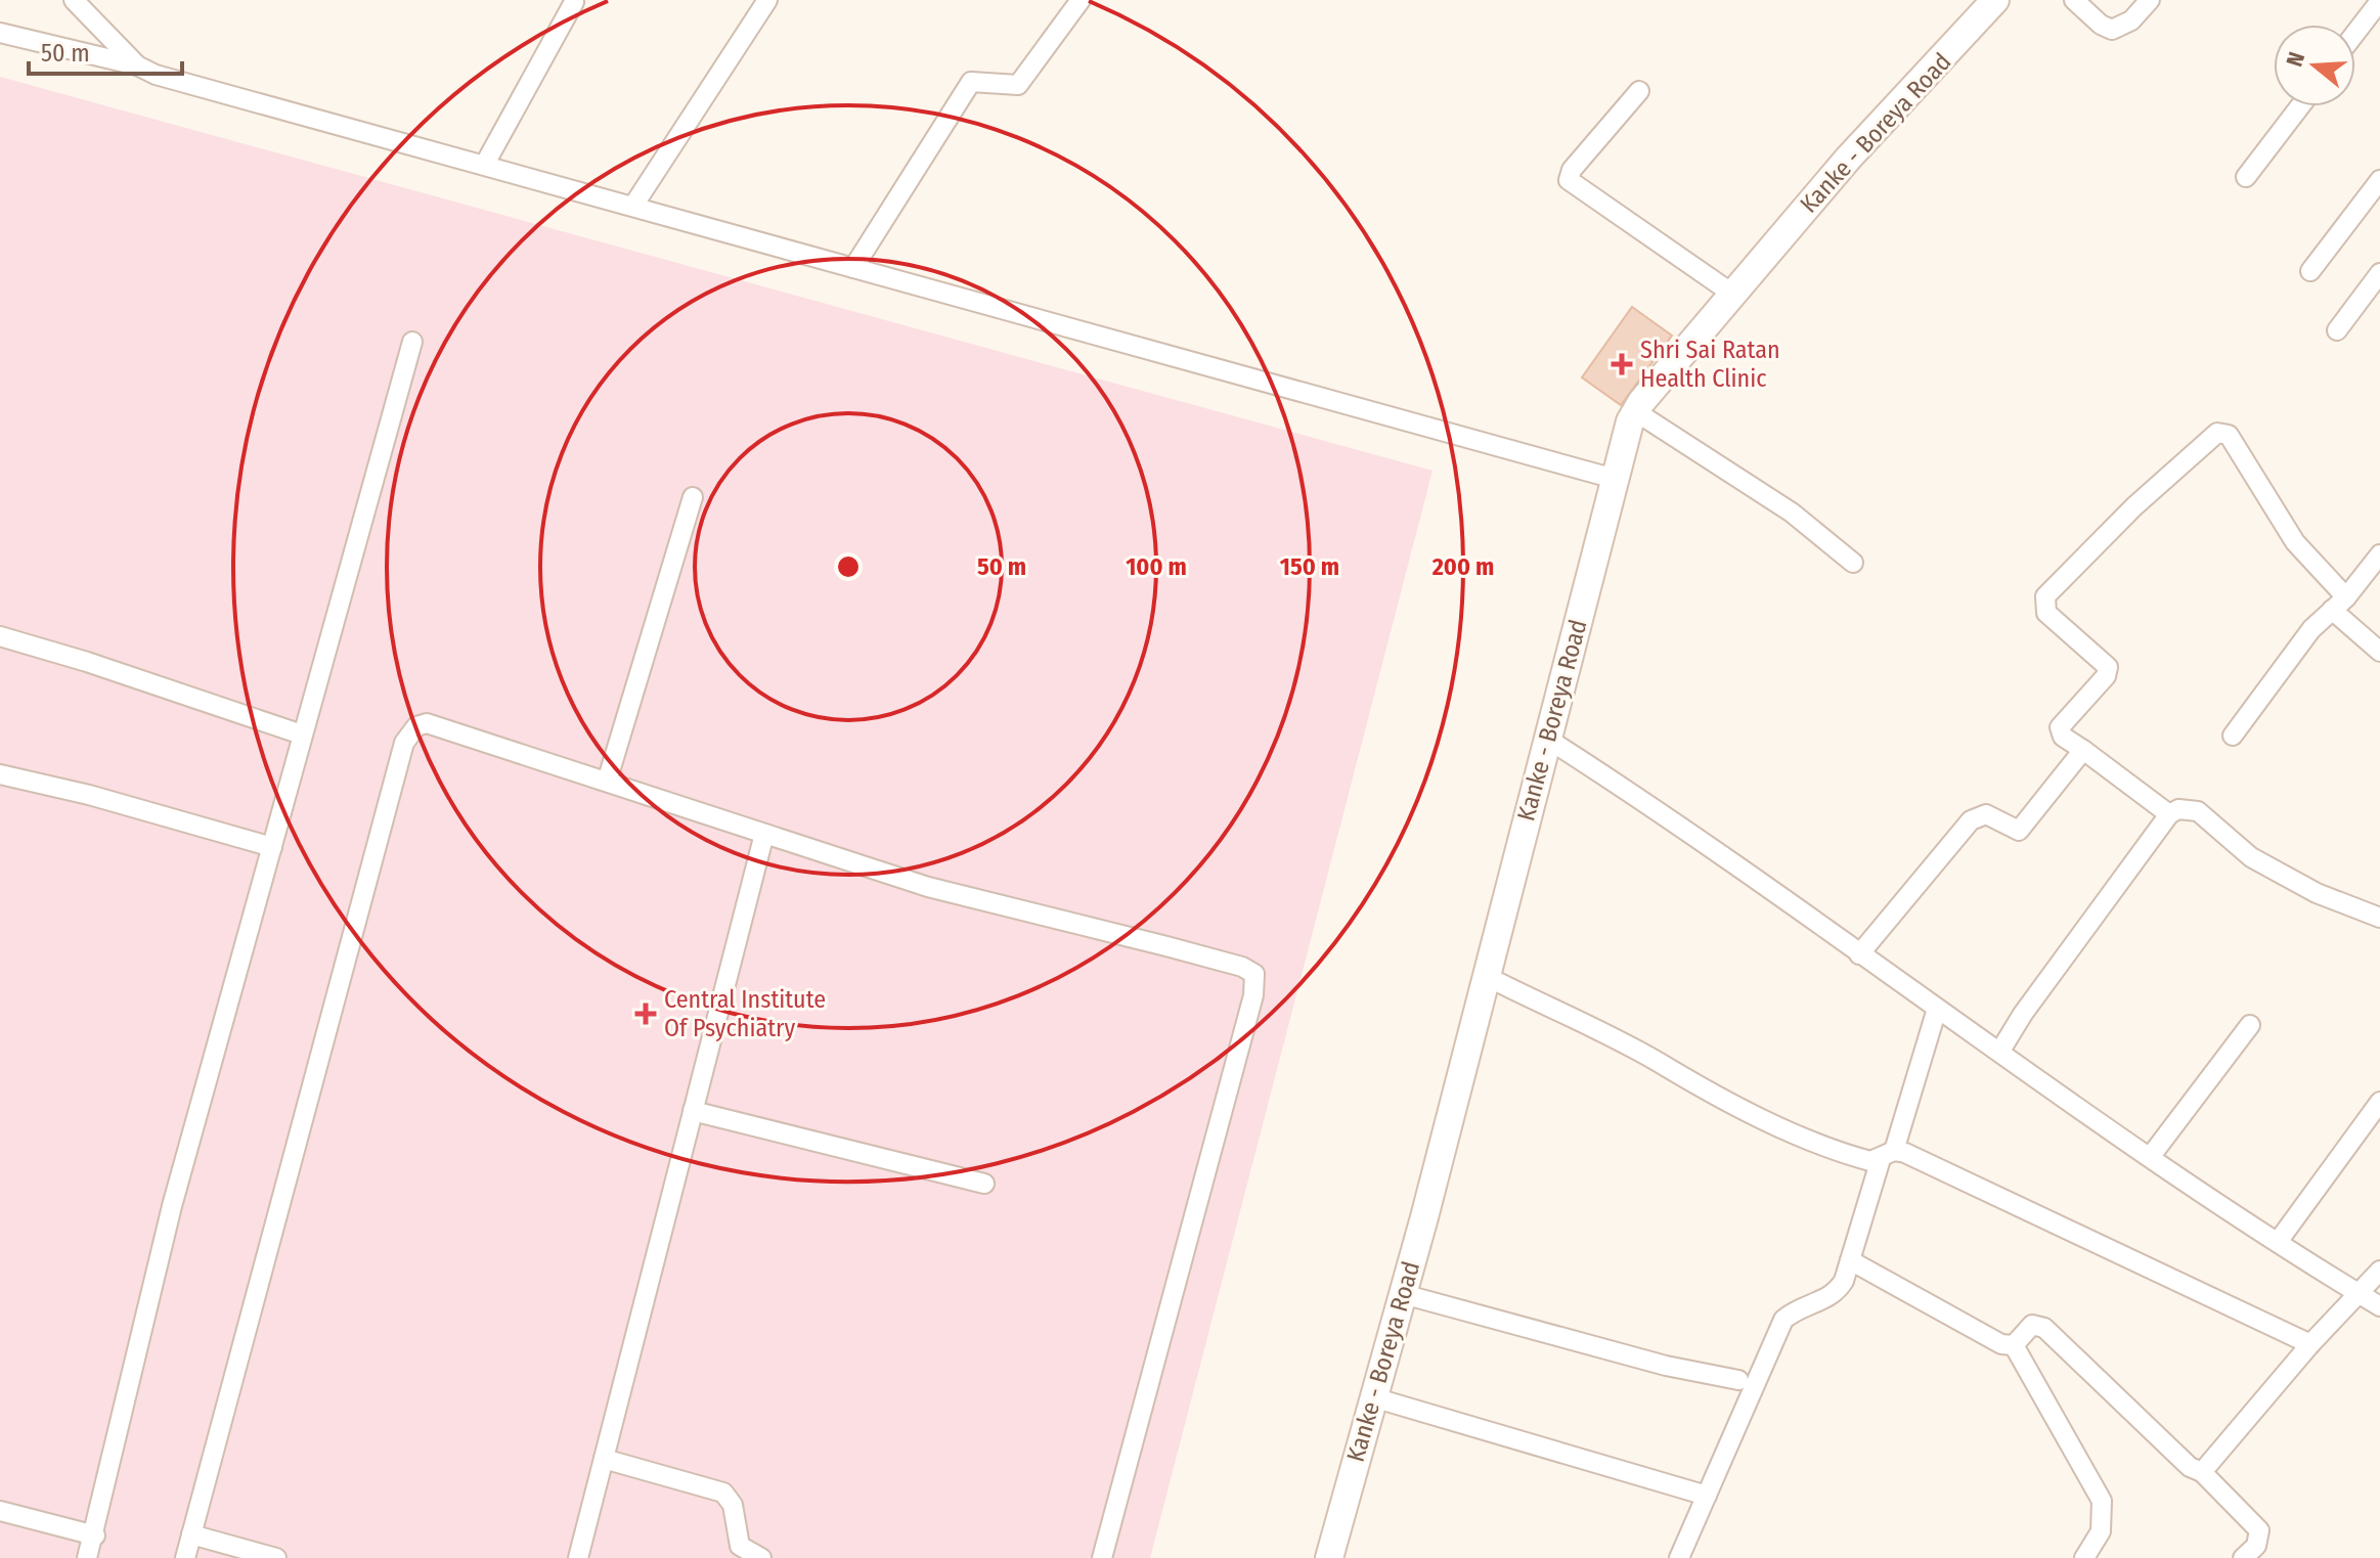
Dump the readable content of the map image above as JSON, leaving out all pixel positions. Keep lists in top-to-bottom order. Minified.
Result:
{"streets":{"street":["Kanke - Boreya Road"]},"places":{"health":["Shri Sai Ratan Health Clinic","Central Institute Of Psychiatry"]},"scale_bar":"50 m","north":"left","rings":["50 m","100 m","150 m","200 m"]}
